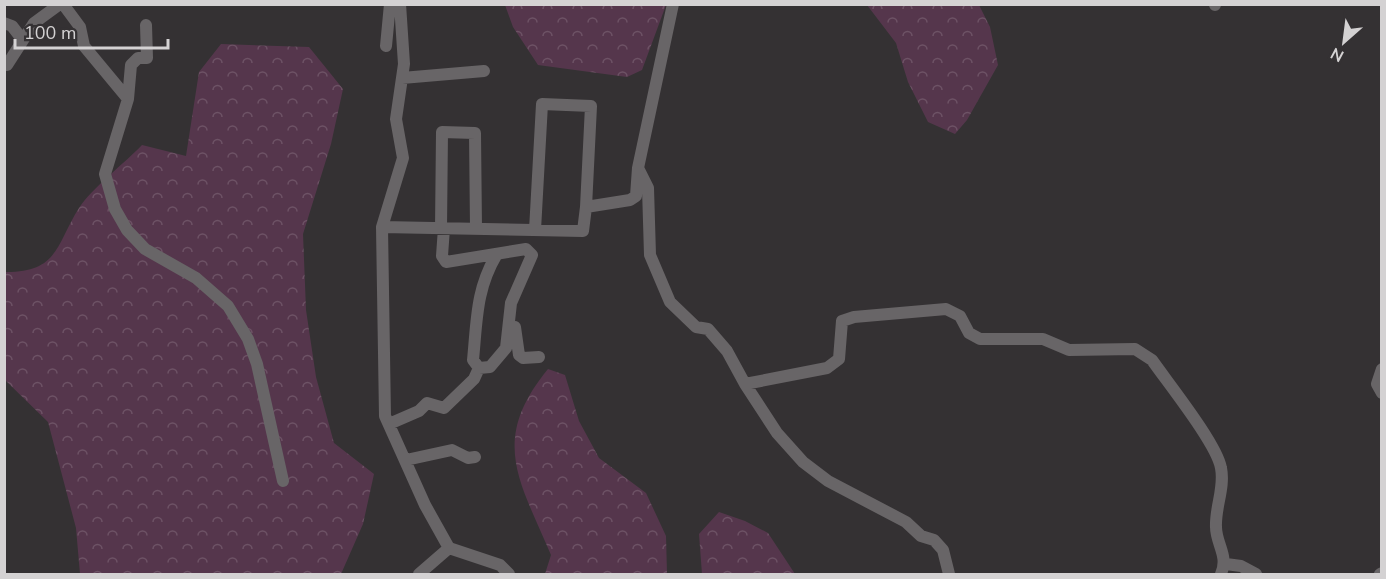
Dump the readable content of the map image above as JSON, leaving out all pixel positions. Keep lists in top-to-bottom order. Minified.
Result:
{"scale_bar":"100 m","north":"bottom left"}
